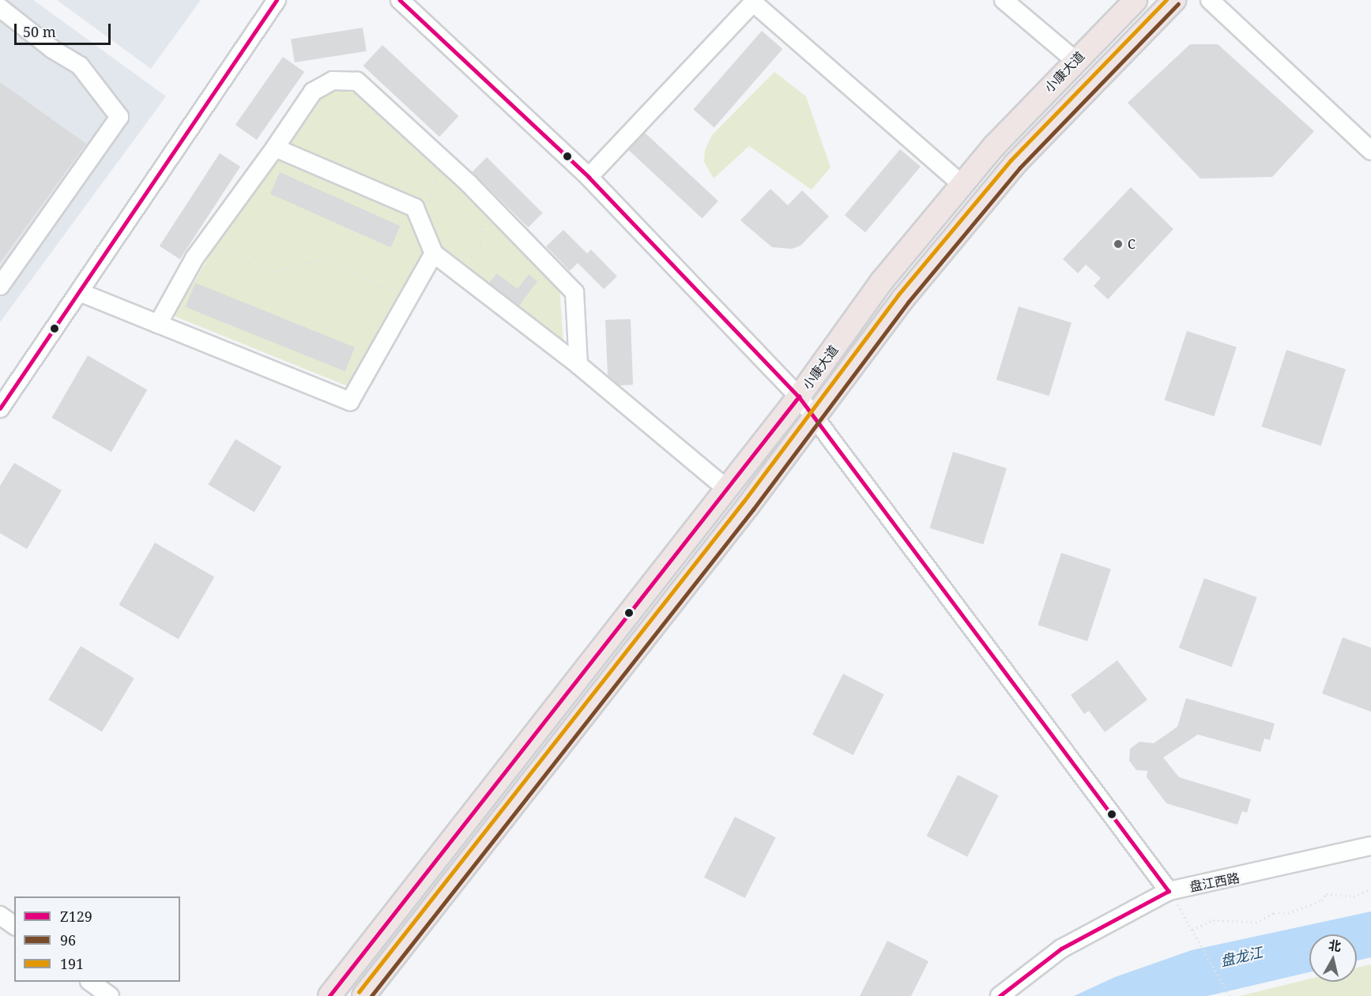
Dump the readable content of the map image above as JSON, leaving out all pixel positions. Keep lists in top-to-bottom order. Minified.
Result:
{"streets":{"main road":["小康大道"],"street":["盘江西路"]},"water":["盘龙江"],"places":["C"],"lines":["transit line Z129","transit line 191","transit line 96"],"legend":["Z129","96","191"],"scale_bar":"50 m","north":"top"}
